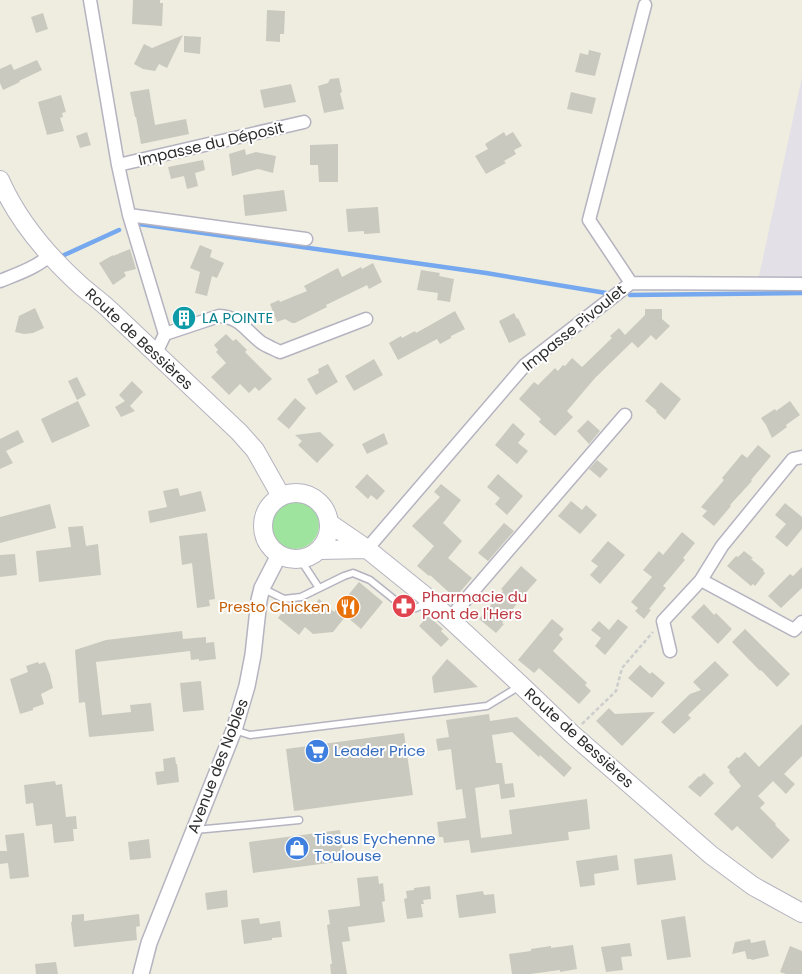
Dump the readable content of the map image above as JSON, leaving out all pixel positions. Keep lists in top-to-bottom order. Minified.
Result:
{"streets":{"main road":["Route de Bessières"],"street":["Impasse du Déposit","Impasse Pivoulet","Avenue des Nobles"]},"crossings":[["Impasse Pivoulet","Route de Bessières"],["Route de Bessières","Avenue des Nobles"]],"places":{"building":["LA POINTE"],"pharmacy":["Pharmacie du Pont de l'Hers"],"restaurant":["Presto Chicken"],"supermarket":["Leader Price"],"shop":["Tissus Eychenne Toulouse"]}}
